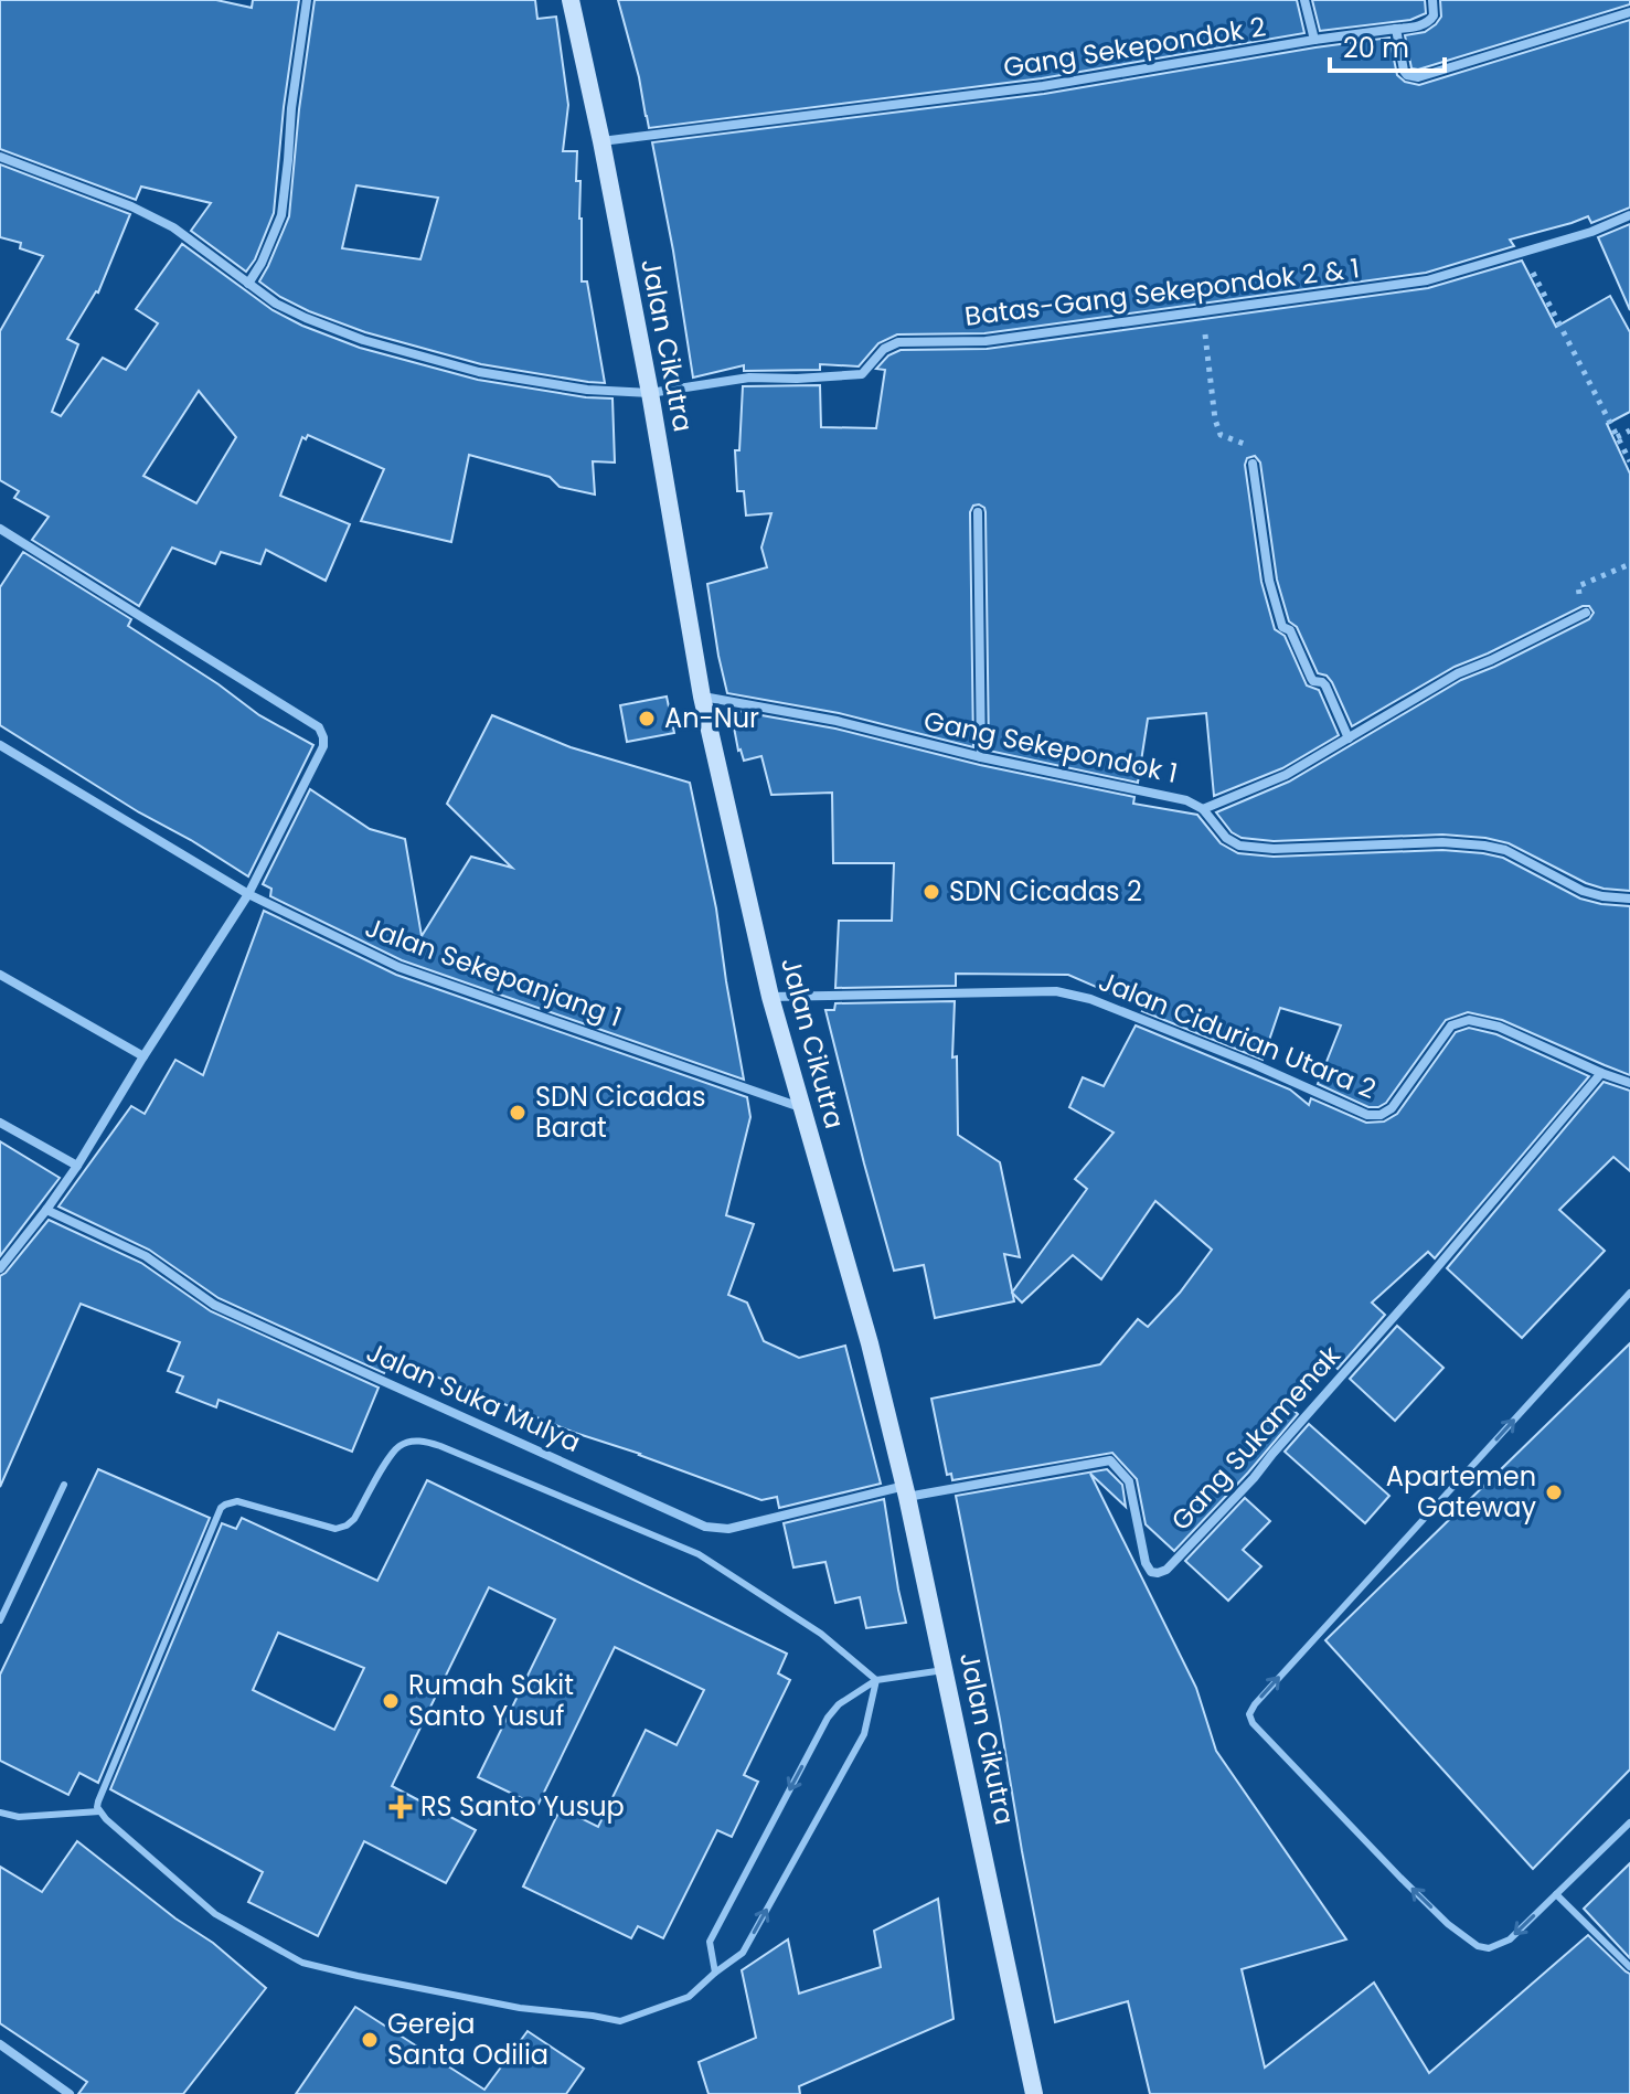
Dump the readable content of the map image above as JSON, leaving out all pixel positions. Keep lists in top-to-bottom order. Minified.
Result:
{"streets":{"main road":["Jalan Cikutra"],"street":["Gang Sekepondok 2","Batas-Gang Sekepondok 2 & 1","Gang Sekepondok 1","Jalan Sekepanjang 1","Jalan Cidurian Utara 2","Jalan Suka Mulya","Gang Sukamenak"]},"crossings":[["Gang Sekepondok 2","Jalan Cikutra"],["Batas-Gang Sekepondok 2 & 1","Jalan Cikutra"],["Jalan Cikutra","Gang Sekepondok 1"],["Jalan Cikutra","Jalan Sekepanjang 1"],["Jalan Cikutra","Jalan Cidurian Utara 2"],["Jalan Cikutra","Jalan Suka Mulya"],["Jalan Cikutra","Gang Sukamenak"],["Jalan Cidurian Utara 2","Gang Sukamenak"],["Jalan Suka Mulya","Gang Sukamenak"]],"places":{"other":["An-Nur","SDN Cicadas 2","SDN Cicadas Barat","Apartemen Gateway","Rumah Sakit Santo Yusuf","Gereja Santa Odilia"],"health":["RS Santo Yusup"]},"scale_bar":"20 m"}
